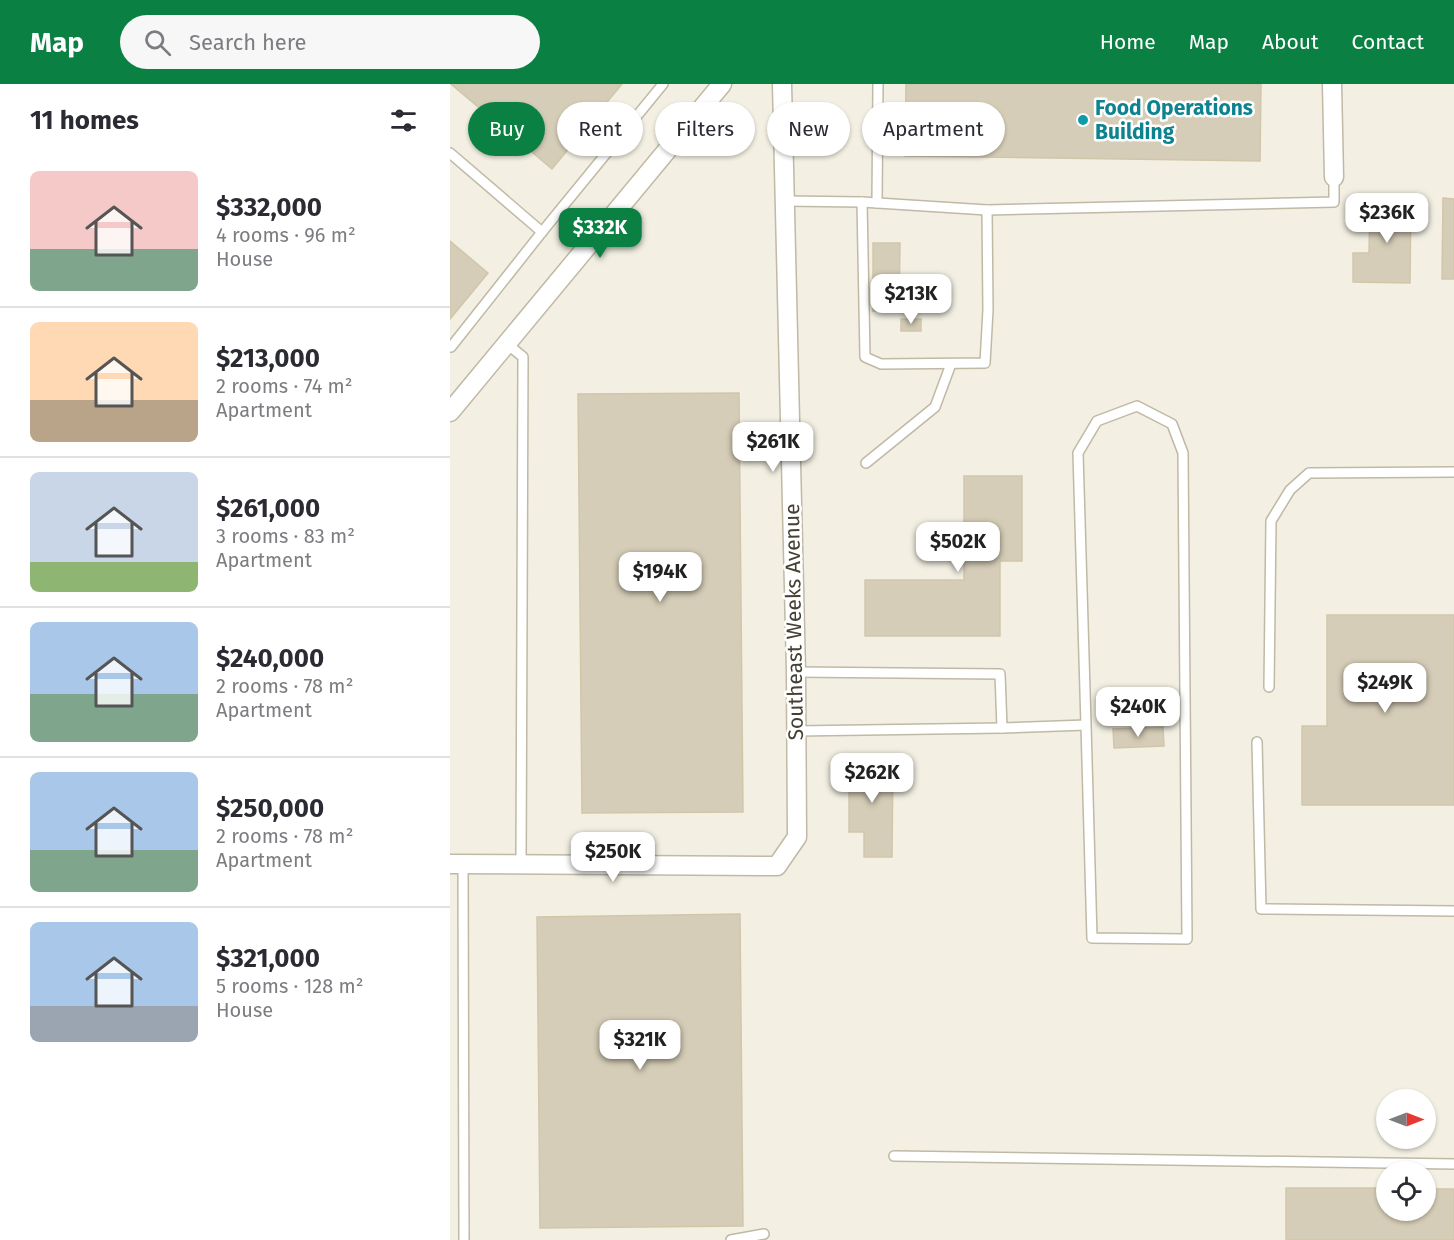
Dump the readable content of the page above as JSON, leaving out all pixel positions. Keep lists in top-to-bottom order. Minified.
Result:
{"streets":{"street":["Southeast Weeks Avenue"]},"places":["Food Operations Building"],"north":"right","page":{"header":"Map","search":"Search here","nav":["Home","Map","About","Contact"],"heading":"11 homes","chip":["Buy","Rent","Filters","New","Apartment"],"list":[{"name":"$332,000","note":"4 rooms · 96 m² · House"},{"name":"$213,000","note":"2 rooms · 74 m² · Apartment"},{"name":"$261,000","note":"3 rooms · 83 m² · Apartment"},{"name":"$240,000","note":"2 rooms · 78 m² · Apartment"},{"name":"$250,000","note":"2 rooms · 78 m² · Apartment"},{"name":"$321,000","note":"5 rooms · 128 m² · House"}],"price":["$236K","$332K","$213K","$261K","$502K","$194K","$249K","$240K","$262K","$250K","$321K"]}}
